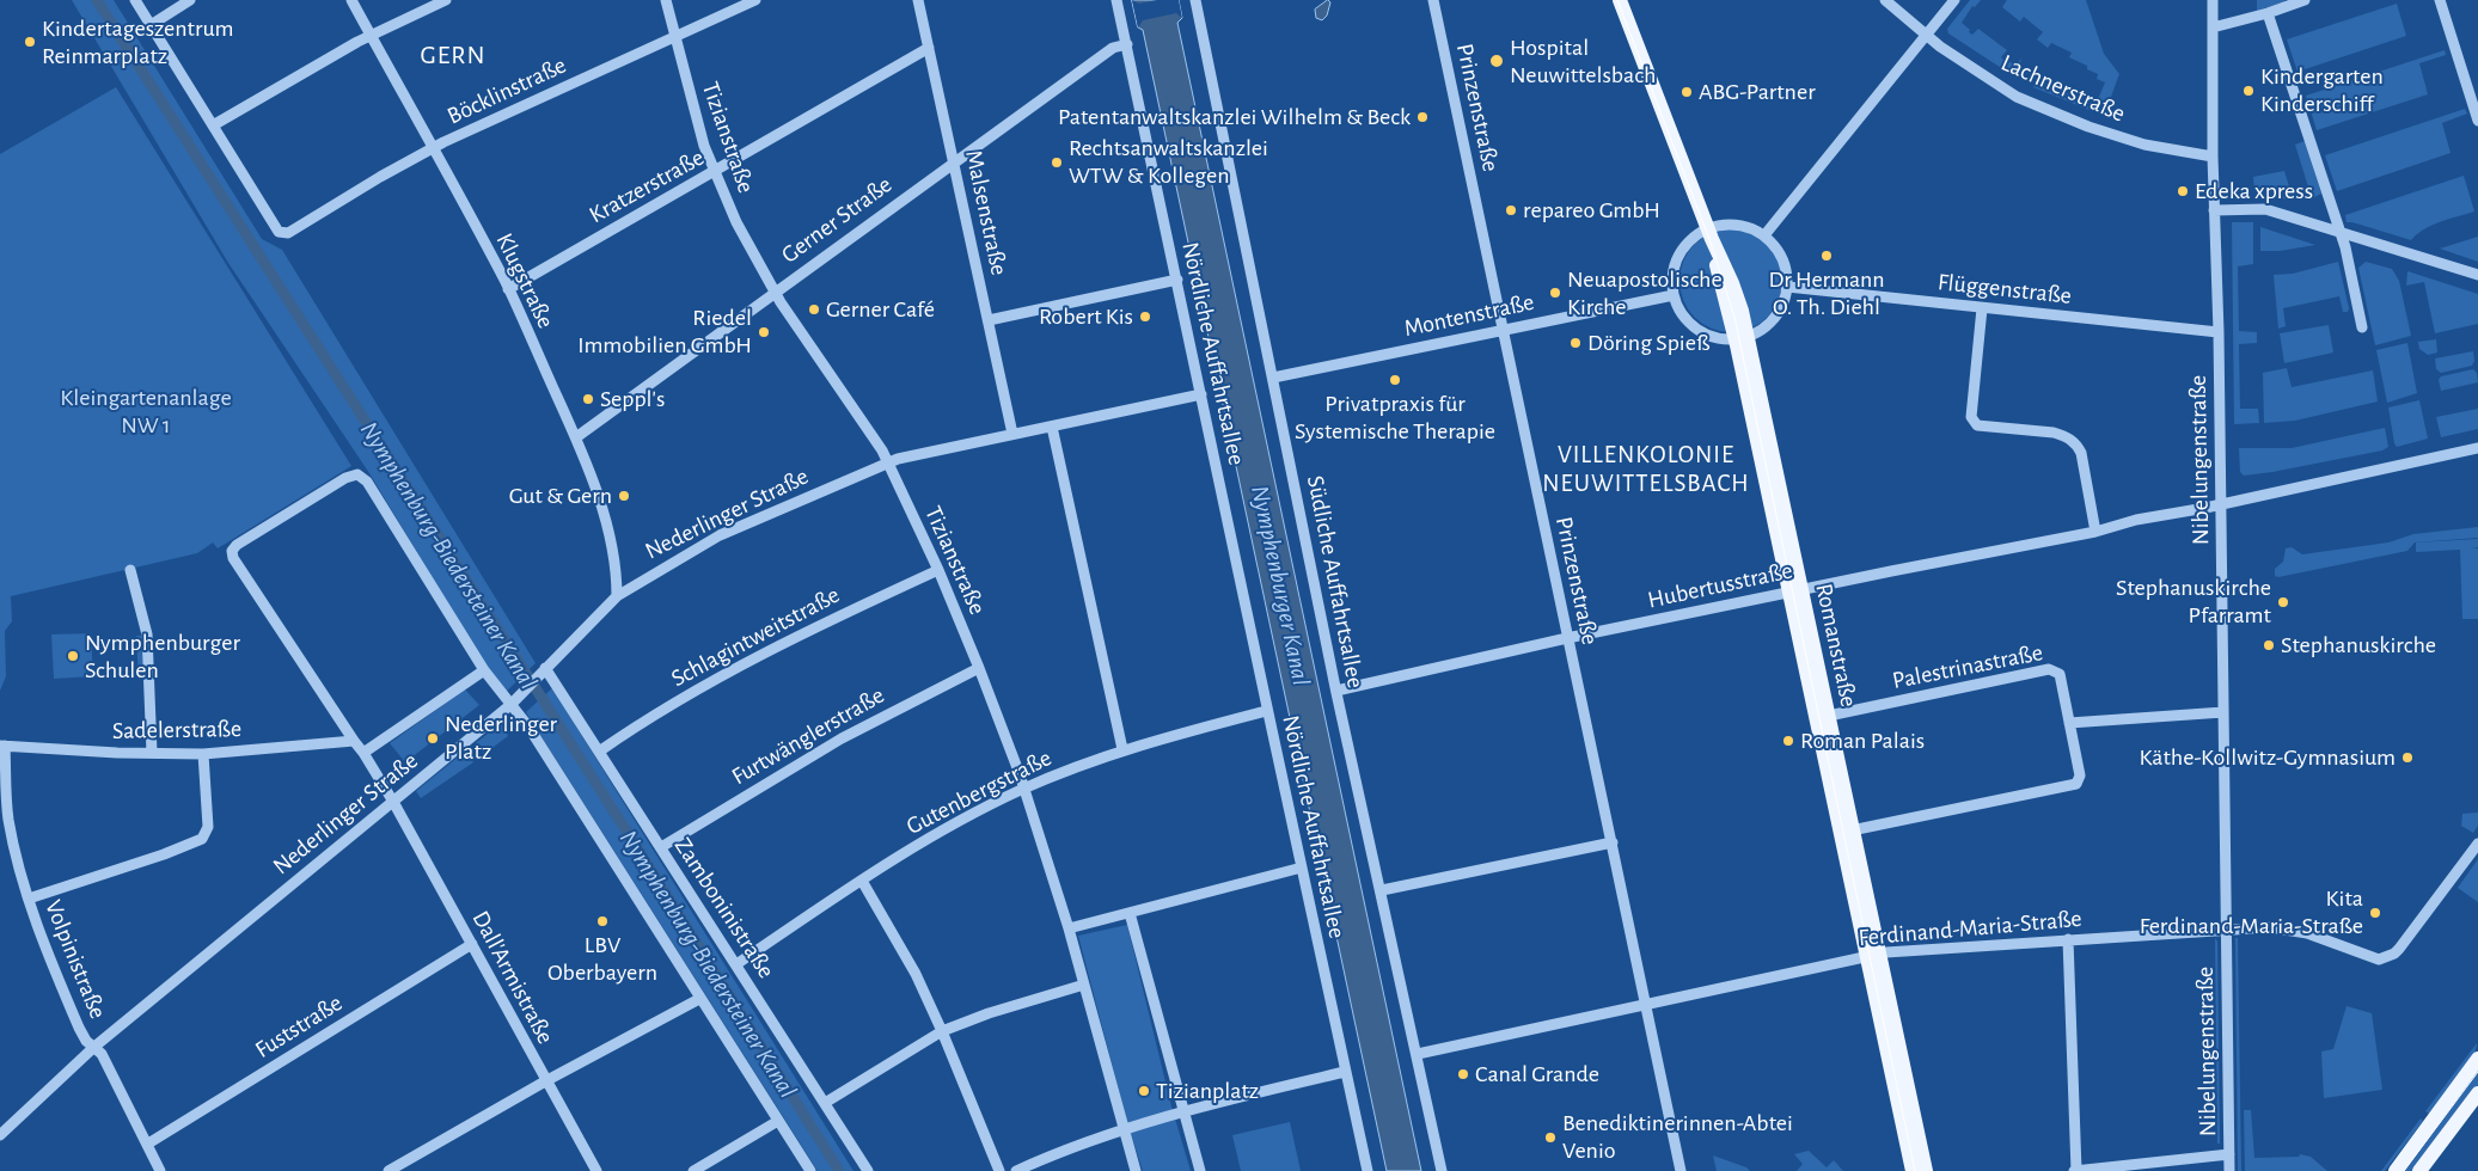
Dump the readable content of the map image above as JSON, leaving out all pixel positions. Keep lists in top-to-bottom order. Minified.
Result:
{"streets":{"main road":["Romanstraße"],"street":["Lachnerstraße","Böcklinstraße","Prinzenstraße","Tizianstraße","Kratzerstraße","Malsenstraße","Gerner Straße","Klugstraße","Flüggenstraße","Montenstraße","Nördliche Auffahrtsallee","Nibelungenstraße","Nederlinger Straße","Südliche Auffahrtsallee","Hubertusstraße","Schlagintweitstraße","Palestrinastraße","Sadelerstraße","Furtwänglerstraße","Gutenbergstraße","Zamboninistraße","Ferdinand-Maria-Straße","Volpinistraße","Dall'Armistraße","Fuststraße"]},"crossings":[["Lachnerstraße","Nibelungenstraße"],["Böcklinstraße","Tizianstraße"],["Böcklinstraße","Klugstraße"],["Prinzenstraße","Montenstraße"],["Prinzenstraße","Hubertusstraße"],["Prinzenstraße","Ferdinand-Maria-Straße"],["Tizianstraße","Kratzerstraße"],["Tizianstraße","Gerner Straße"],["Tizianstraße","Nederlinger Straße"],["Tizianstraße","Schlagintweitstraße"],["Tizianstraße","Furtwänglerstraße"],["Tizianstraße","Gutenbergstraße"],["Kratzerstraße","Malsenstraße"],["Kratzerstraße","Klugstraße"],["Malsenstraße","Gerner Straße"],["Malsenstraße","Nederlinger Straße"],["Gerner Straße","Klugstraße"],["Gerner Straße","Nördliche Auffahrtsallee"],["Klugstraße","Nederlinger Straße"],["Flüggenstraße","Nibelungenstraße"],["Montenstraße","Südliche Auffahrtsallee"],["Nördliche Auffahrtsallee","Nederlinger Straße"],["Nördliche Auffahrtsallee","Gutenbergstraße"],["Nibelungenstraße","Hubertusstraße"],["Nibelungenstraße","Ferdinand-Maria-Straße"],["Nederlinger Straße","Zamboninistraße"],["Nederlinger Straße","Volpinistraße"],["Nederlinger Straße","Dall'Armistraße"],["Südliche Auffahrtsallee","Hubertusstraße"],["Südliche Auffahrtsallee","Ferdinand-Maria-Straße"],["Hubertusstraße","Romanstraße"],["Schlagintweitstraße","Zamboninistraße"],["Romanstraße","Palestrinastraße"],["Romanstraße","Ferdinand-Maria-Straße"],["Sadelerstraße","Volpinistraße"],["Sadelerstraße","Dall'Armistraße"],["Furtwänglerstraße","Zamboninistraße"],["Gutenbergstraße","Zamboninistraße"],["Volpinistraße","Fuststraße"],["Dall'Armistraße","Fuststraße"]],"districts":["GERN","VILLENKOLONIE NEUWITTELSBACH"],"water":["Nymphenburg-Biedersteiner Kanal","Nymphenburger Kanal"],"parks":["Kleingartenanlage NW 1"],"places":["Kindertageszentrum Reinmarplatz","Hospital Neuwittelsbach","Kindergarten Kinderschiff","ABG-Partner","Patentanwaltskanzlei Wilhelm & Beck","Rechtsanwaltskanzlei WTW & Kollegen","Edeka xpress","repareo GmbH","Dr Hermann O. Th. Diehl","Neuapostolische Kirche","Gerner Café","Robert Kis","Riedel Immobilien GmbH","Döring Spieß","Privatpraxis für Systemische Therapie","Seppl's","Gut & Gern","Stephanuskirche Pfarramt","Stephanuskirche","Nymphenburger Schulen","Nederlinger Platz","Roman Palais","Käthe-Kollwitz-Gymnasium","Kita Ferdinand-Maria-Straße","LBV Oberbayern","Canal Grande","Tizianplatz","Benediktinerinnen-Abtei Venio"]}
